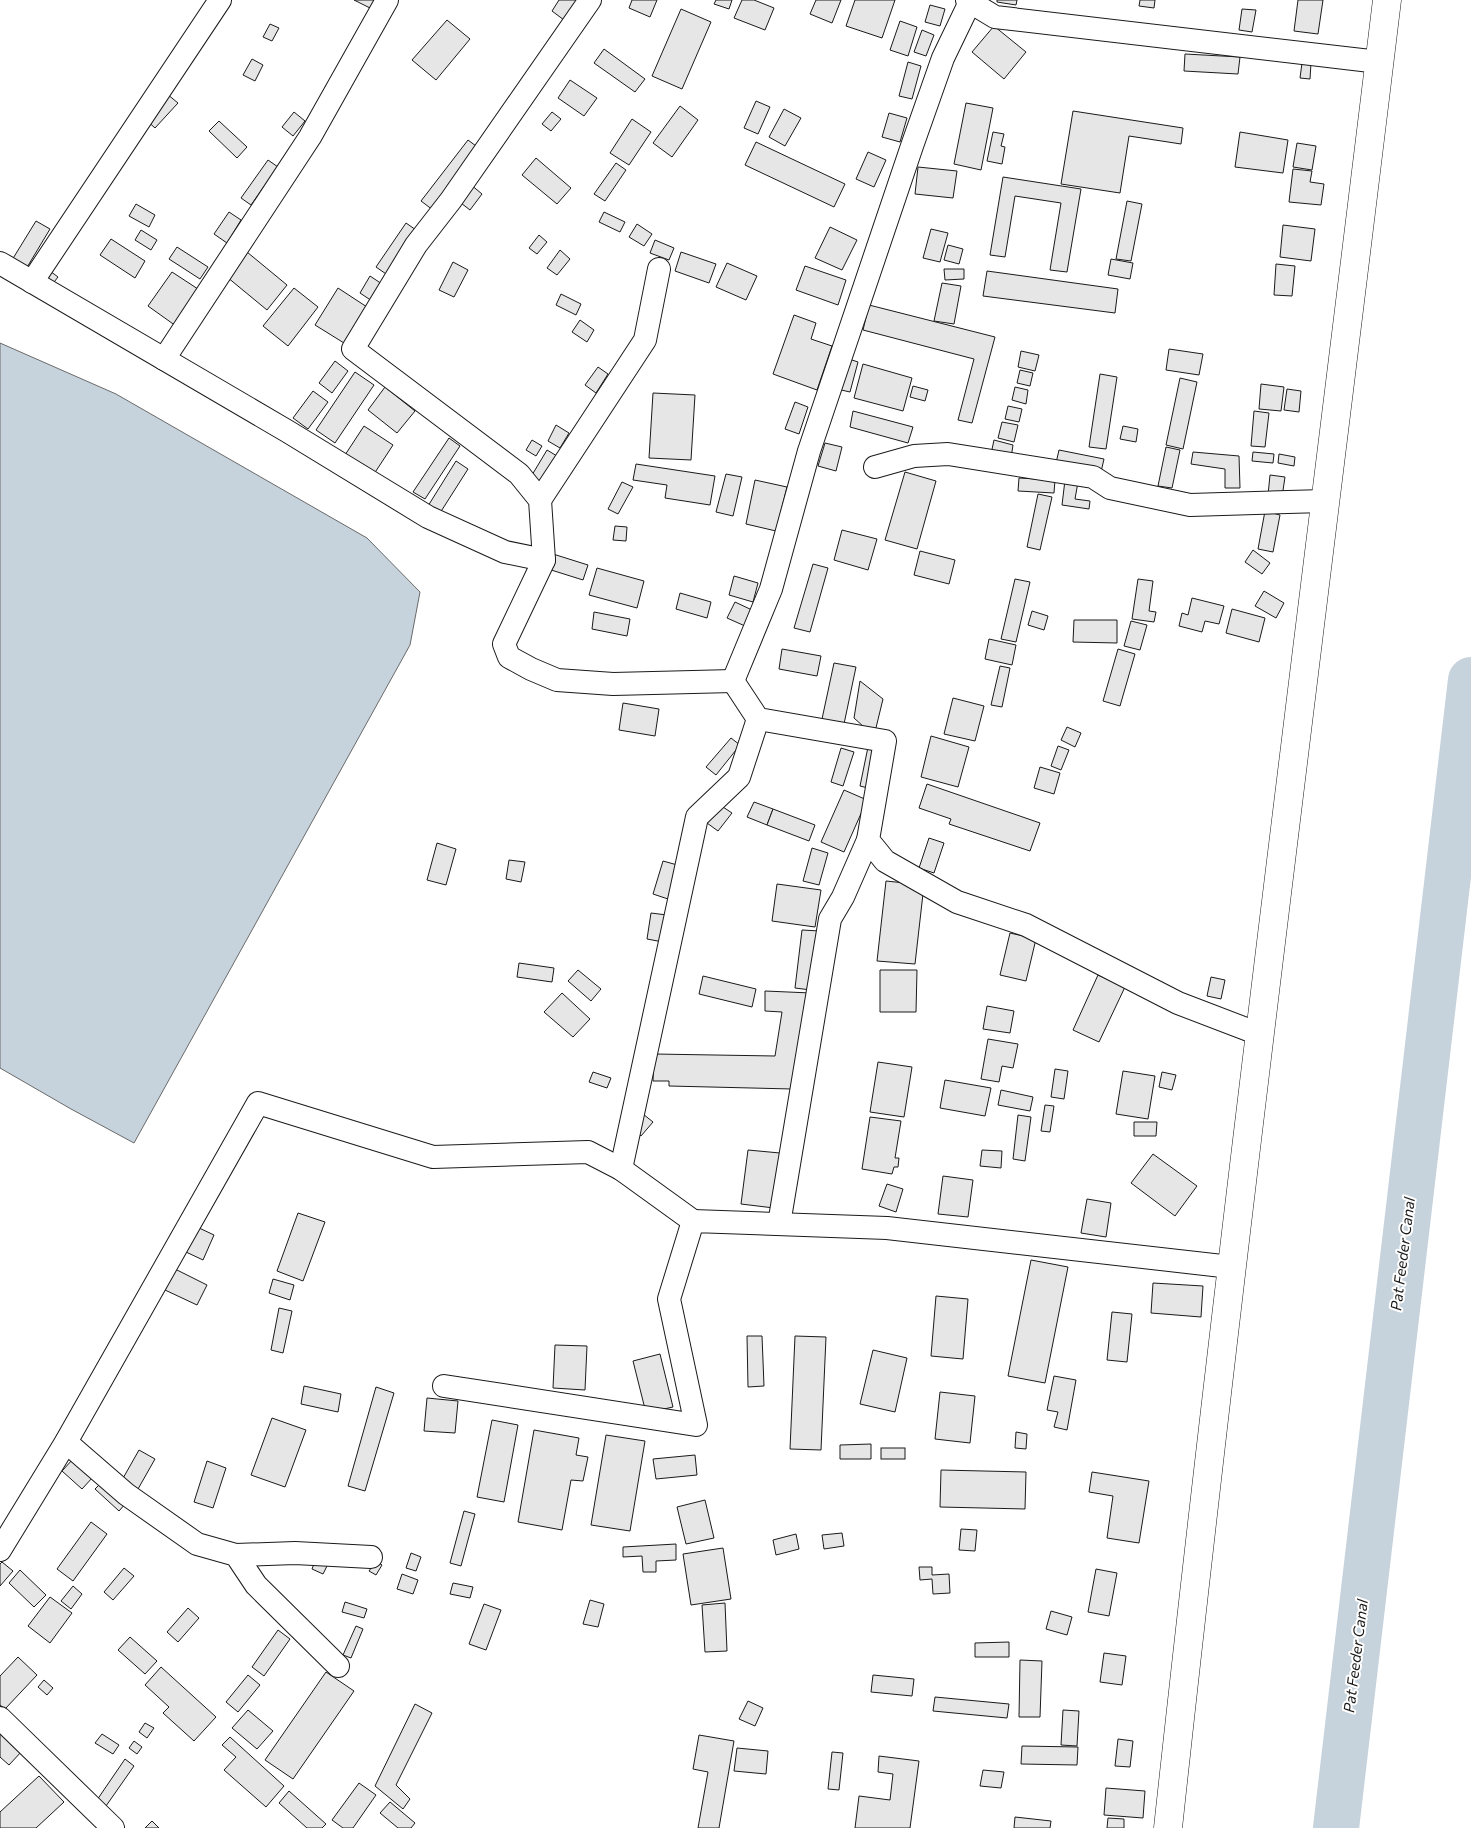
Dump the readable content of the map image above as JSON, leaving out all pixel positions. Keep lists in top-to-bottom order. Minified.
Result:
{"water":["Pat Feeder Canal"]}
